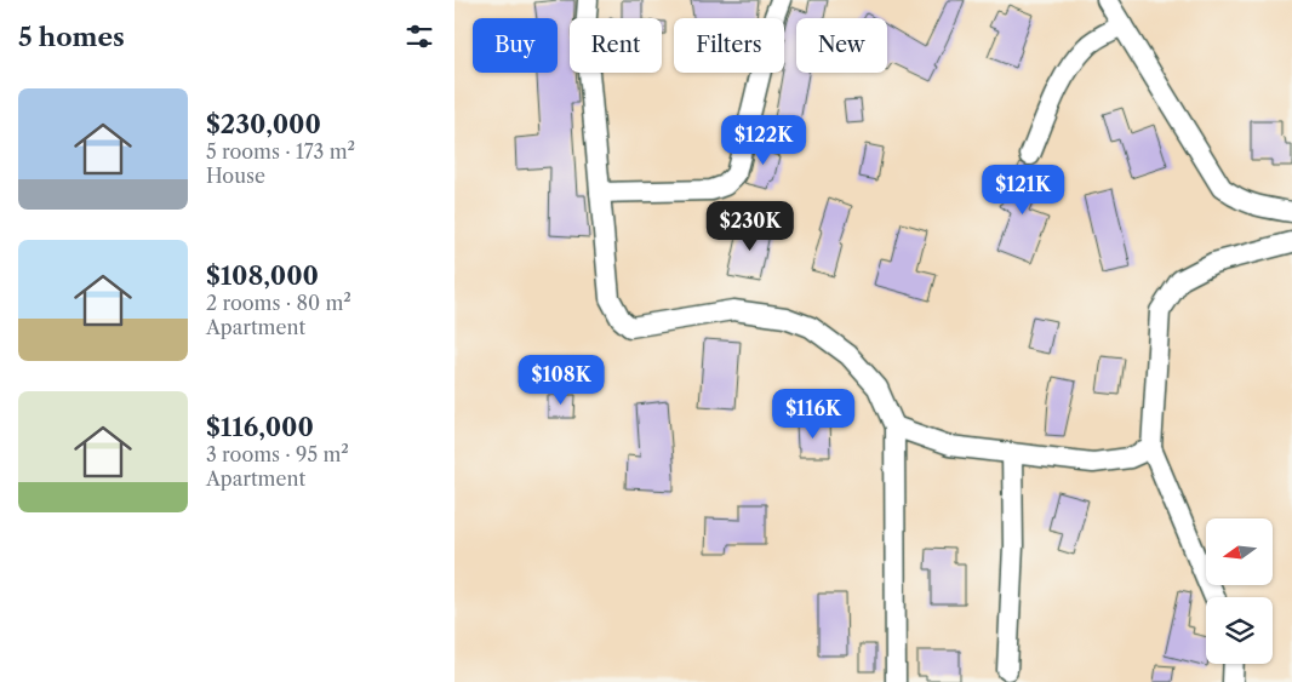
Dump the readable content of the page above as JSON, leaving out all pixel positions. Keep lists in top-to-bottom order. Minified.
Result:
{"north":"left","page":{"heading":"5 homes","chip":["Buy","Rent","Filters","New"],"list":[{"name":"$230,000","note":"5 rooms · 173 m² · House"},{"name":"$108,000","note":"2 rooms · 80 m² · Apartment"},{"name":"$116,000","note":"3 rooms · 95 m² · Apartment"}],"price":["$122K","$121K","$230K","$108K","$116K"]}}
